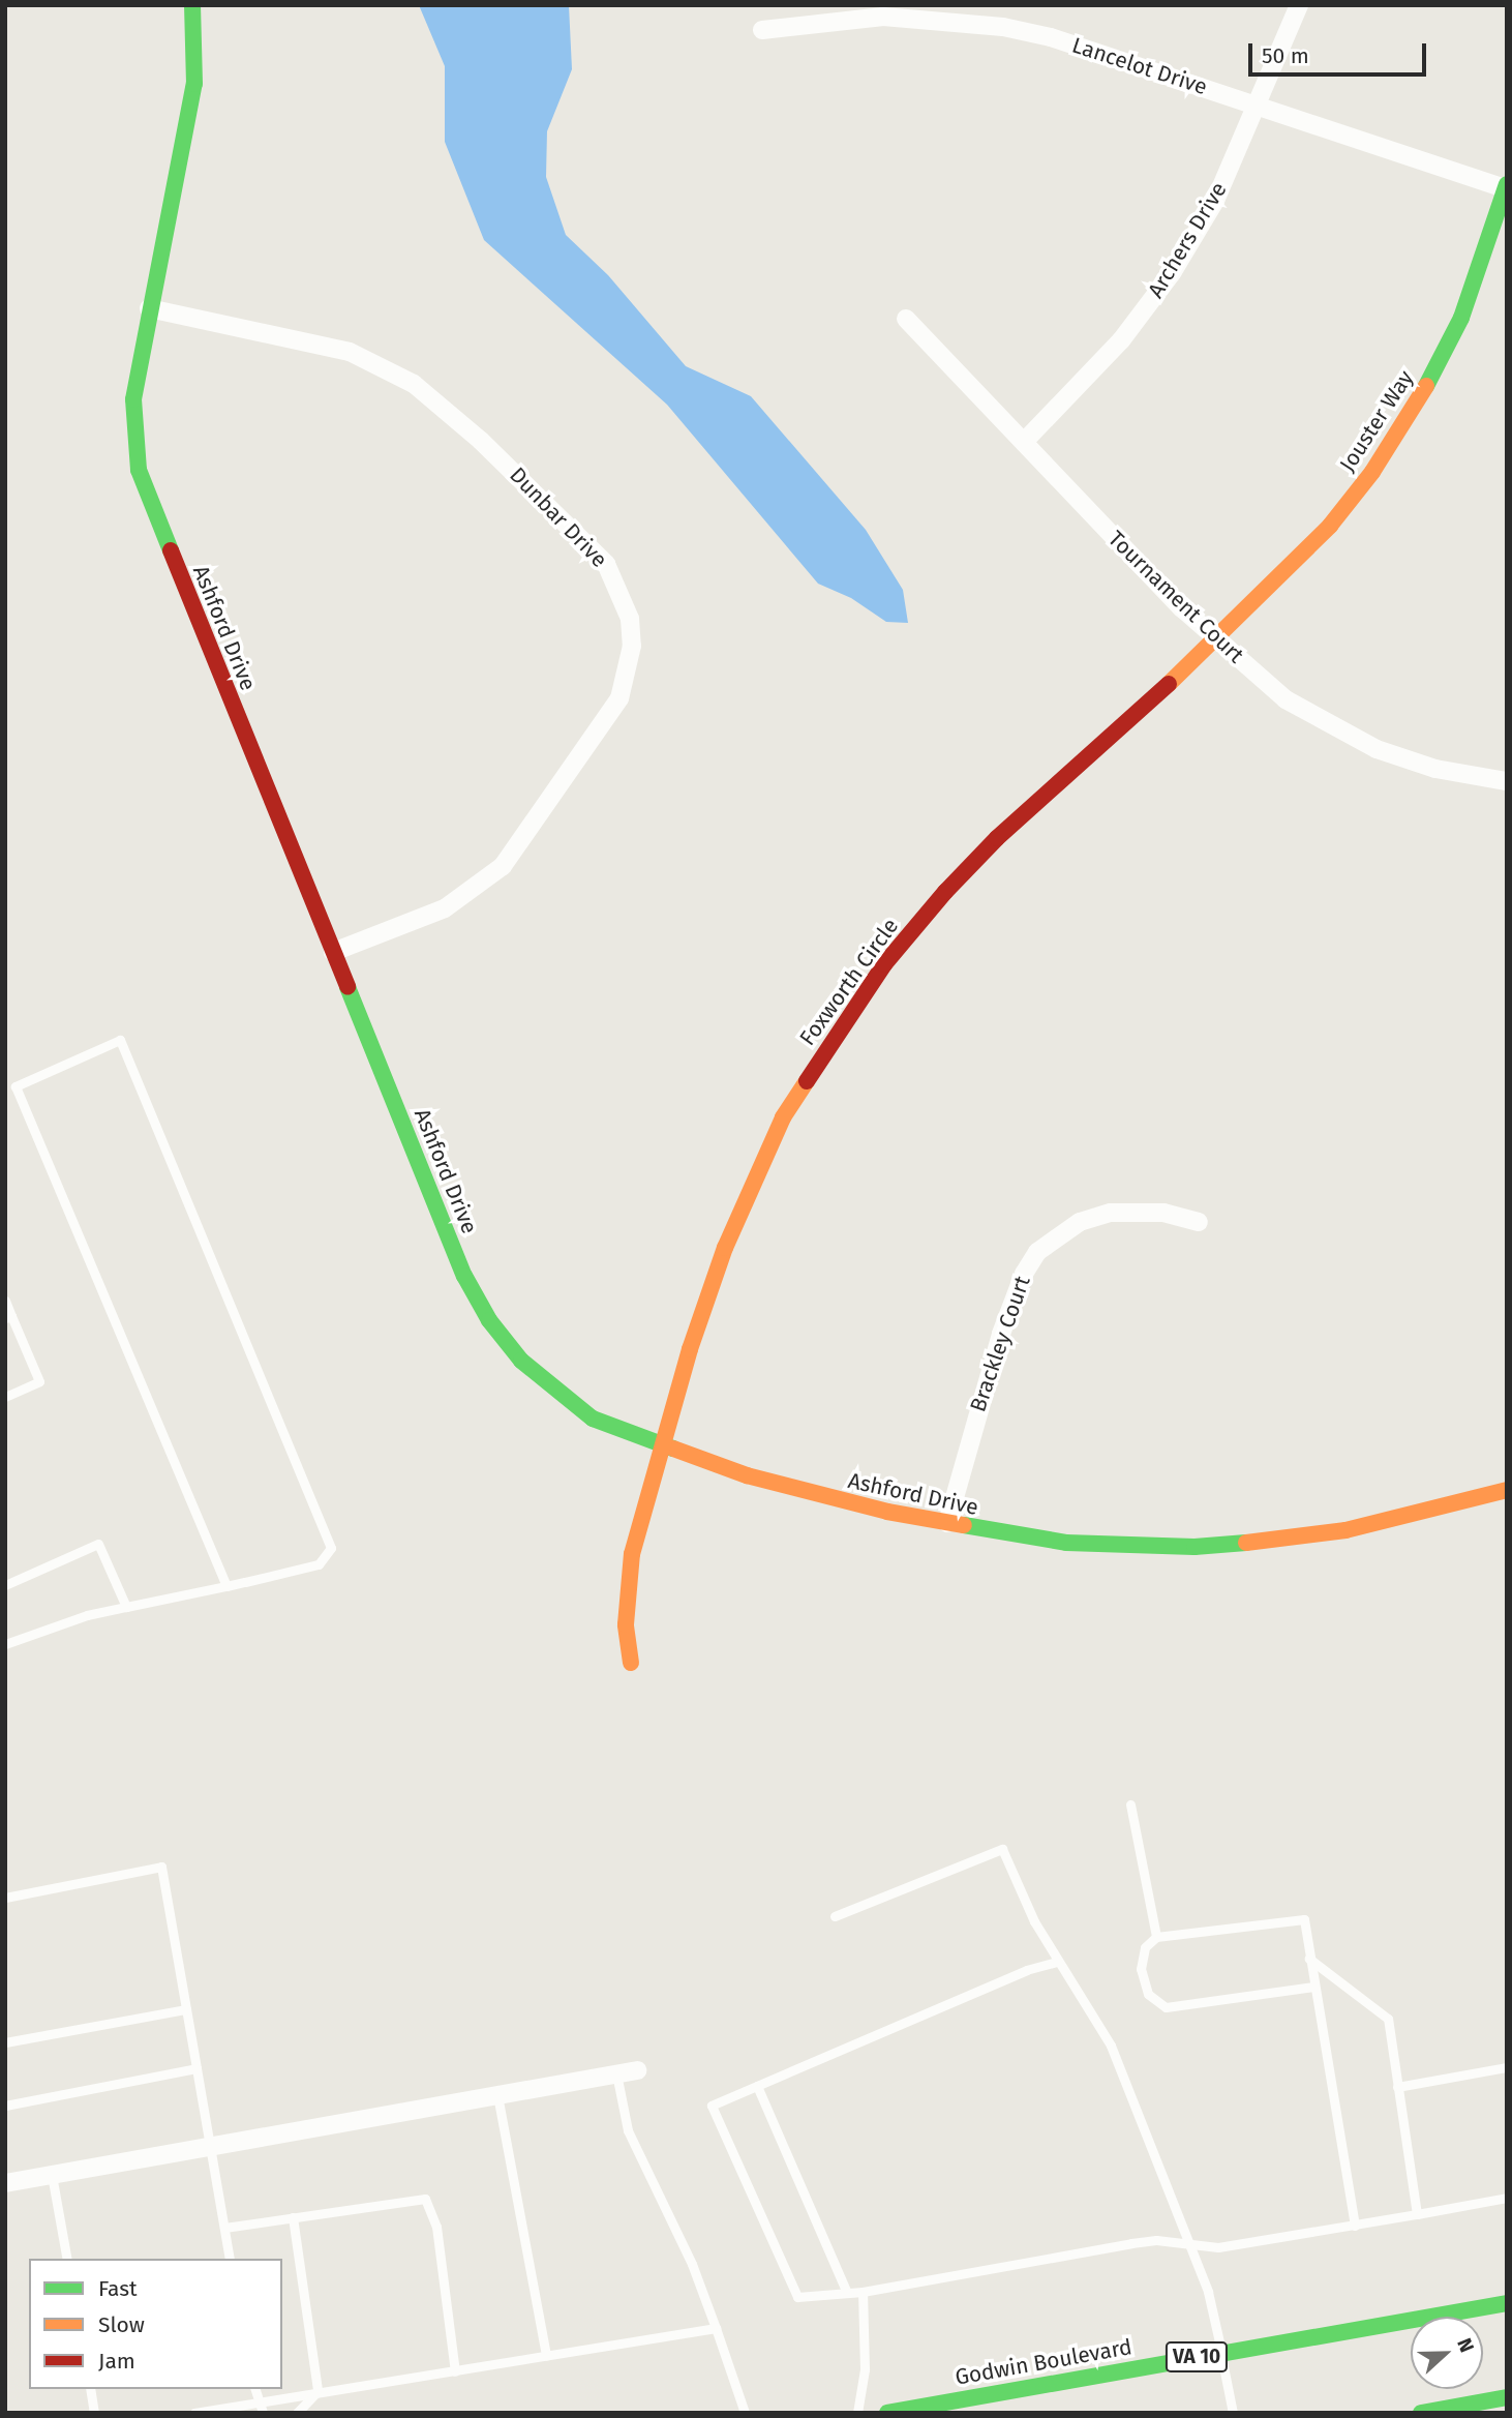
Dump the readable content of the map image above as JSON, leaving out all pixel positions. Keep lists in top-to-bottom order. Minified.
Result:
{"streets":{"main road":["Jouster Way","Ashford Drive","Foxworth Circle","VA 10","Godwin Boulevard"],"street":["Lancelot Drive","Archers Drive","Dunbar Drive","Tournament Court","Brackley Court"]},"crossings":[["Lancelot Drive","Archers Drive"],["Lancelot Drive","Jouster Way"],["Archers Drive","Tournament Court"],["Jouster Way","Tournament Court"],["Jouster Way","Foxworth Circle"],["Dunbar Drive","Ashford Drive"],["Tournament Court","Foxworth Circle"],["Ashford Drive","Foxworth Circle"],["Ashford Drive","Brackley Court"]],"legend":["Fast","Slow","Jam"],"scale_bar":"50 m","north":"right"}
